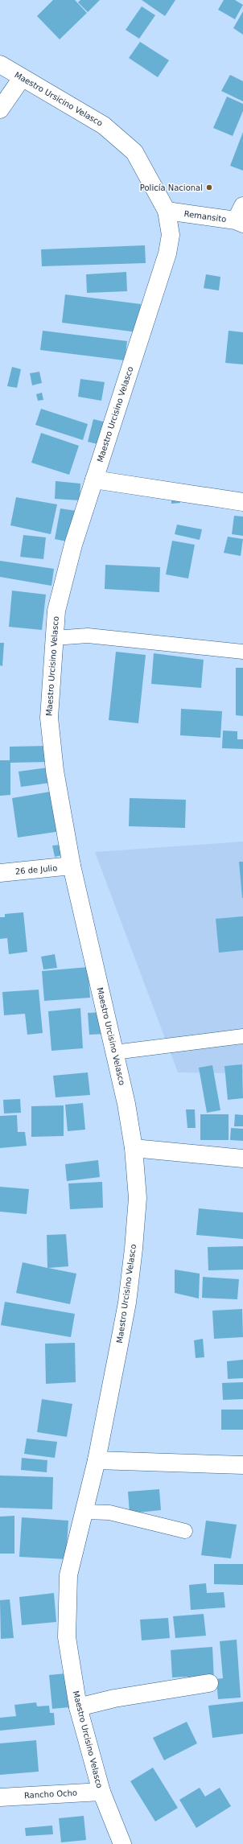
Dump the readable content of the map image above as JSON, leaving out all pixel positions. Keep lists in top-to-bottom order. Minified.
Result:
{"streets":{"street":["Maestro Ursicino Velasco","Remansito","Maestro Urcisino Velasco","26 de Julio","Rancho Ocho"]},"crossings":[["Maestro Ursicino Velasco","Remansito"],["Maestro Ursicino Velasco","Maestro Urcisino Velasco"],["Maestro Urcisino Velasco","26 de Julio"],["Maestro Urcisino Velasco","Rancho Ocho"]],"places":["Policía Nacional"]}
